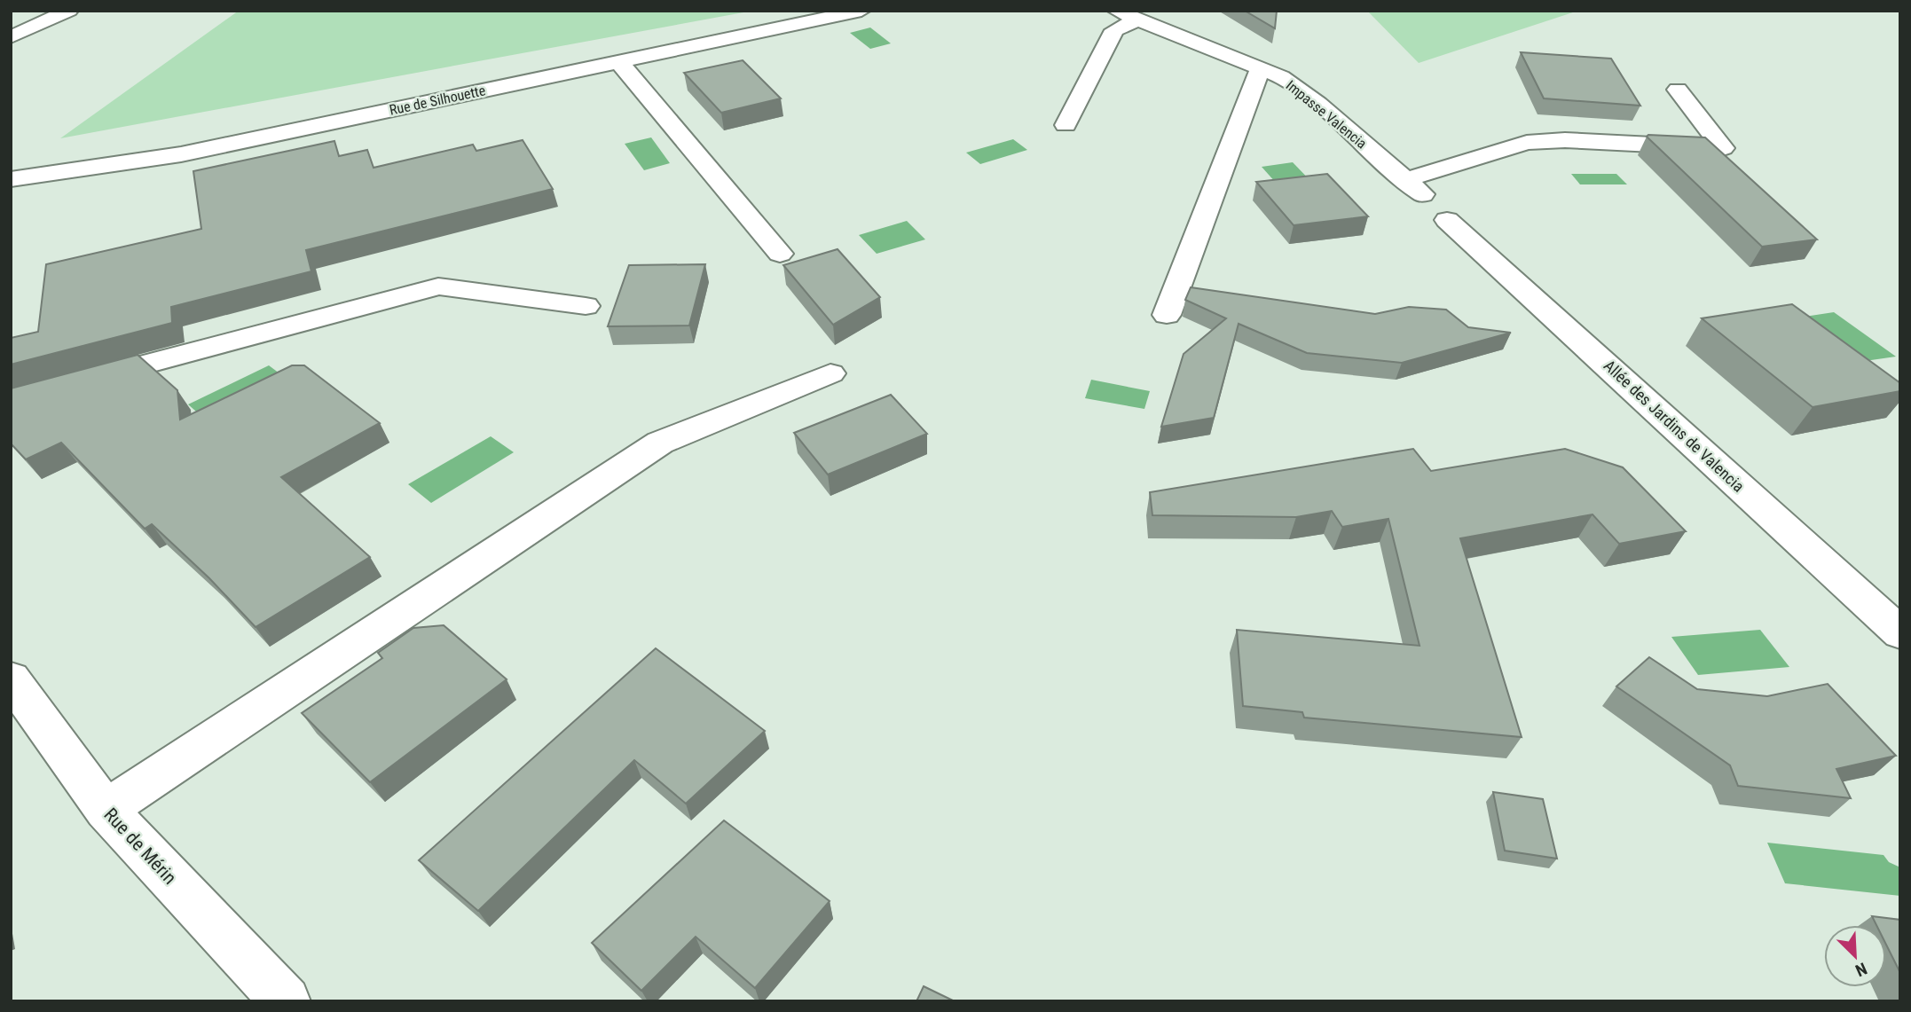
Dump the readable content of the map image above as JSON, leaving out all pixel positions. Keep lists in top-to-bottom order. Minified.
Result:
{"streets":{"street":["Rue de Silhouette","Impasse Valencia","Allée des Jardins de Valencia","Rue de Mérin"]},"north":"bottom right"}
